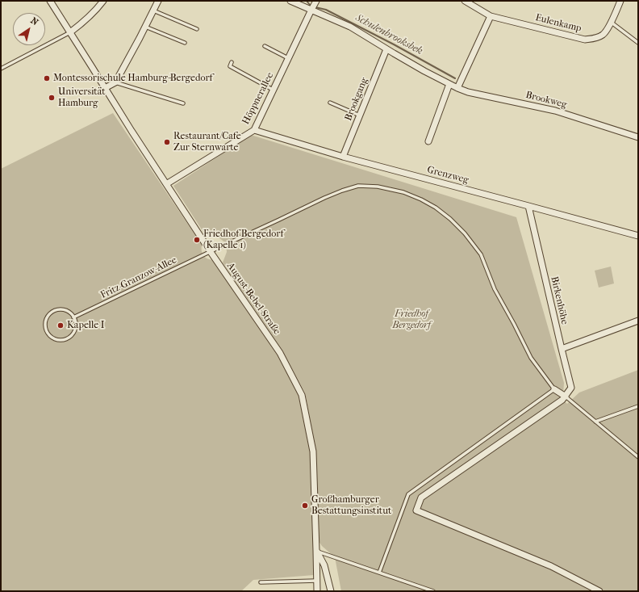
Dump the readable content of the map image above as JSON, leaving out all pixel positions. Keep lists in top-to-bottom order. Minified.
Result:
{"streets":{"street":["Eulenkamp","Höppnerallee","Brookgang","Brookweg","Grenzweg","August-Bebel-Straße","Birkenhöhe"],"lane":["Fritz-Granzow-Allee"]},"crossings":[["Höppnerallee","Brookweg"],["Höppnerallee","Grenzweg"],["Höppnerallee","August-Bebel-Straße"],["Brookgang","Brookweg"],["Brookgang","Grenzweg"],["Grenzweg","Birkenhöhe"],["Fritz-Granzow-Allee","August-Bebel-Straße"]],"water":["Schulenbrooksbek"],"parks":["Friedhof Bergedorf"],"places":["Montessorischule Hamburg-Bergedorf","Universität Hamburg","Restaurant/Cafe Zur Sternwarte","Friedhof Bergedorf (Kapelle 1)","Kapelle I","Großhamburger Bestattungsinstitut"],"north":"top right"}
